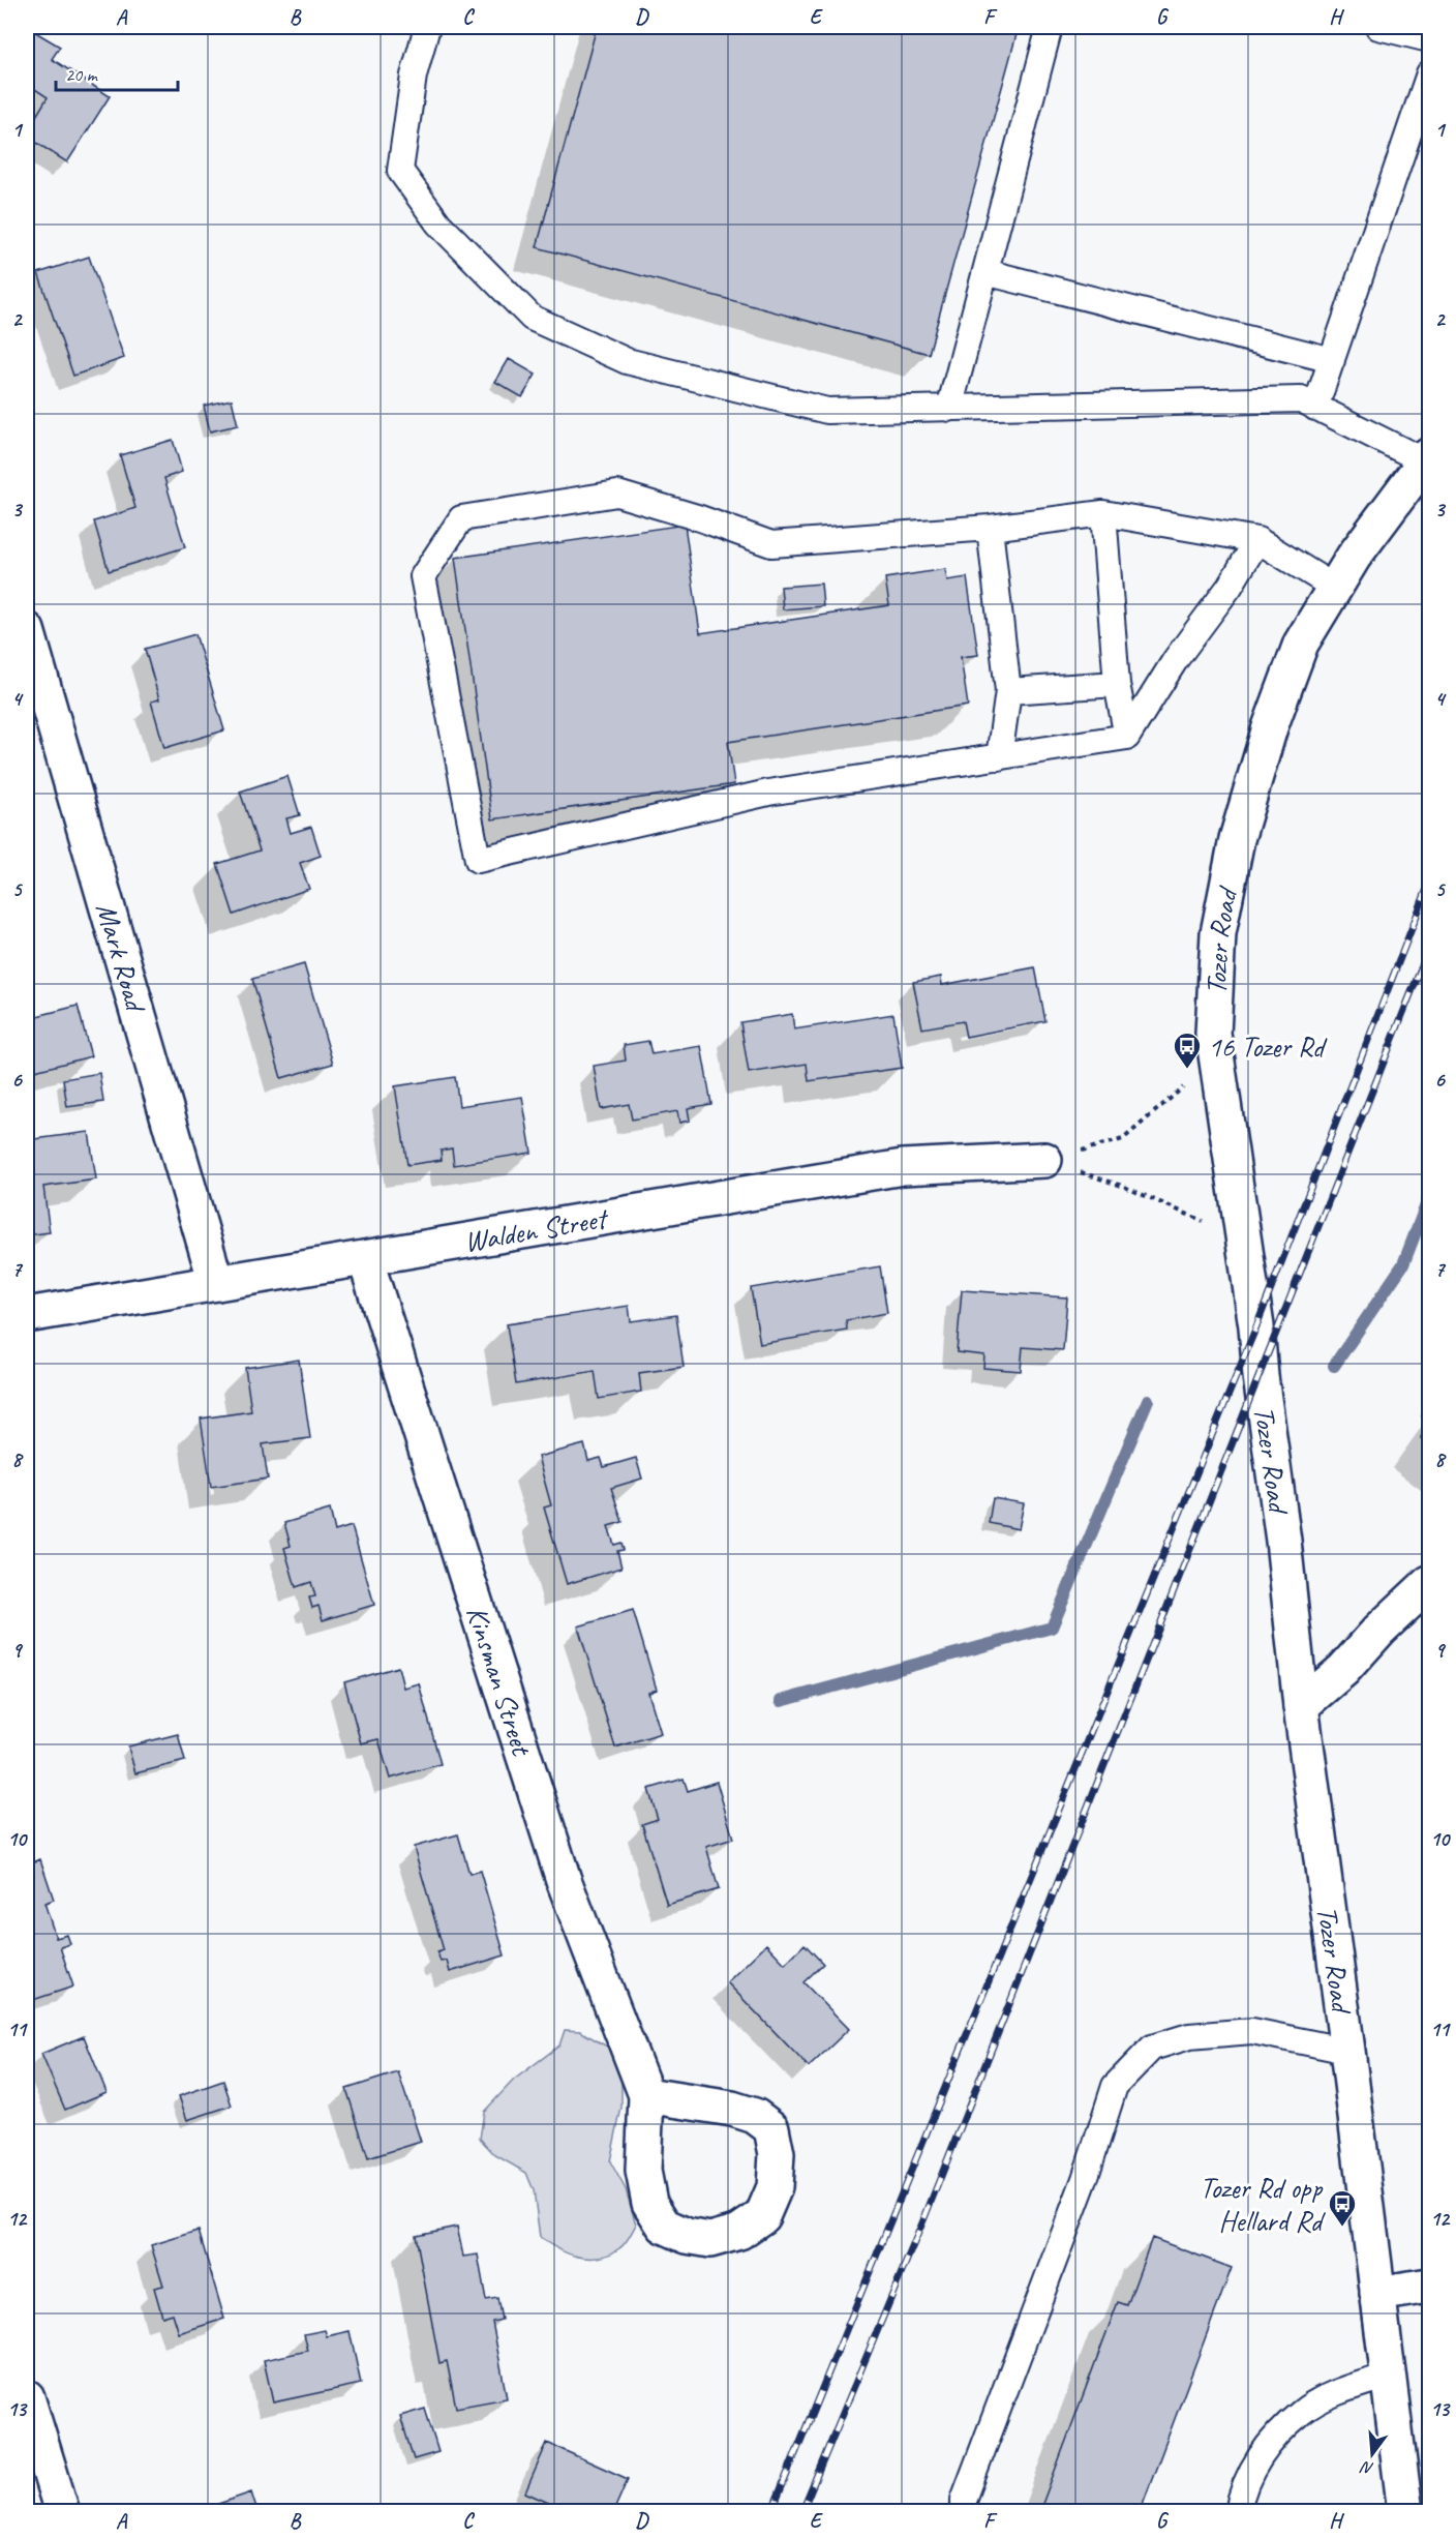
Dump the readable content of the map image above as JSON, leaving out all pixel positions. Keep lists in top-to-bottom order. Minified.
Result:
{"streets":{"street":["Tozer Road","Mark Road","Walden Street","Kinsman Street"]},"crossings":[["Mark Road","Walden Street"],["Walden Street","Kinsman Street"]],"places":{"bus stop":["16 Tozer Rd","Tozer Rd opp Hellard Rd"]},"scale_bar":"20 m","north":"bottom","grid":{"columns":["A","B","C","D","E","F","G","H"],"rows":["1","2","3","4","5","6","7","8","9","10","11","12","13"]}}
